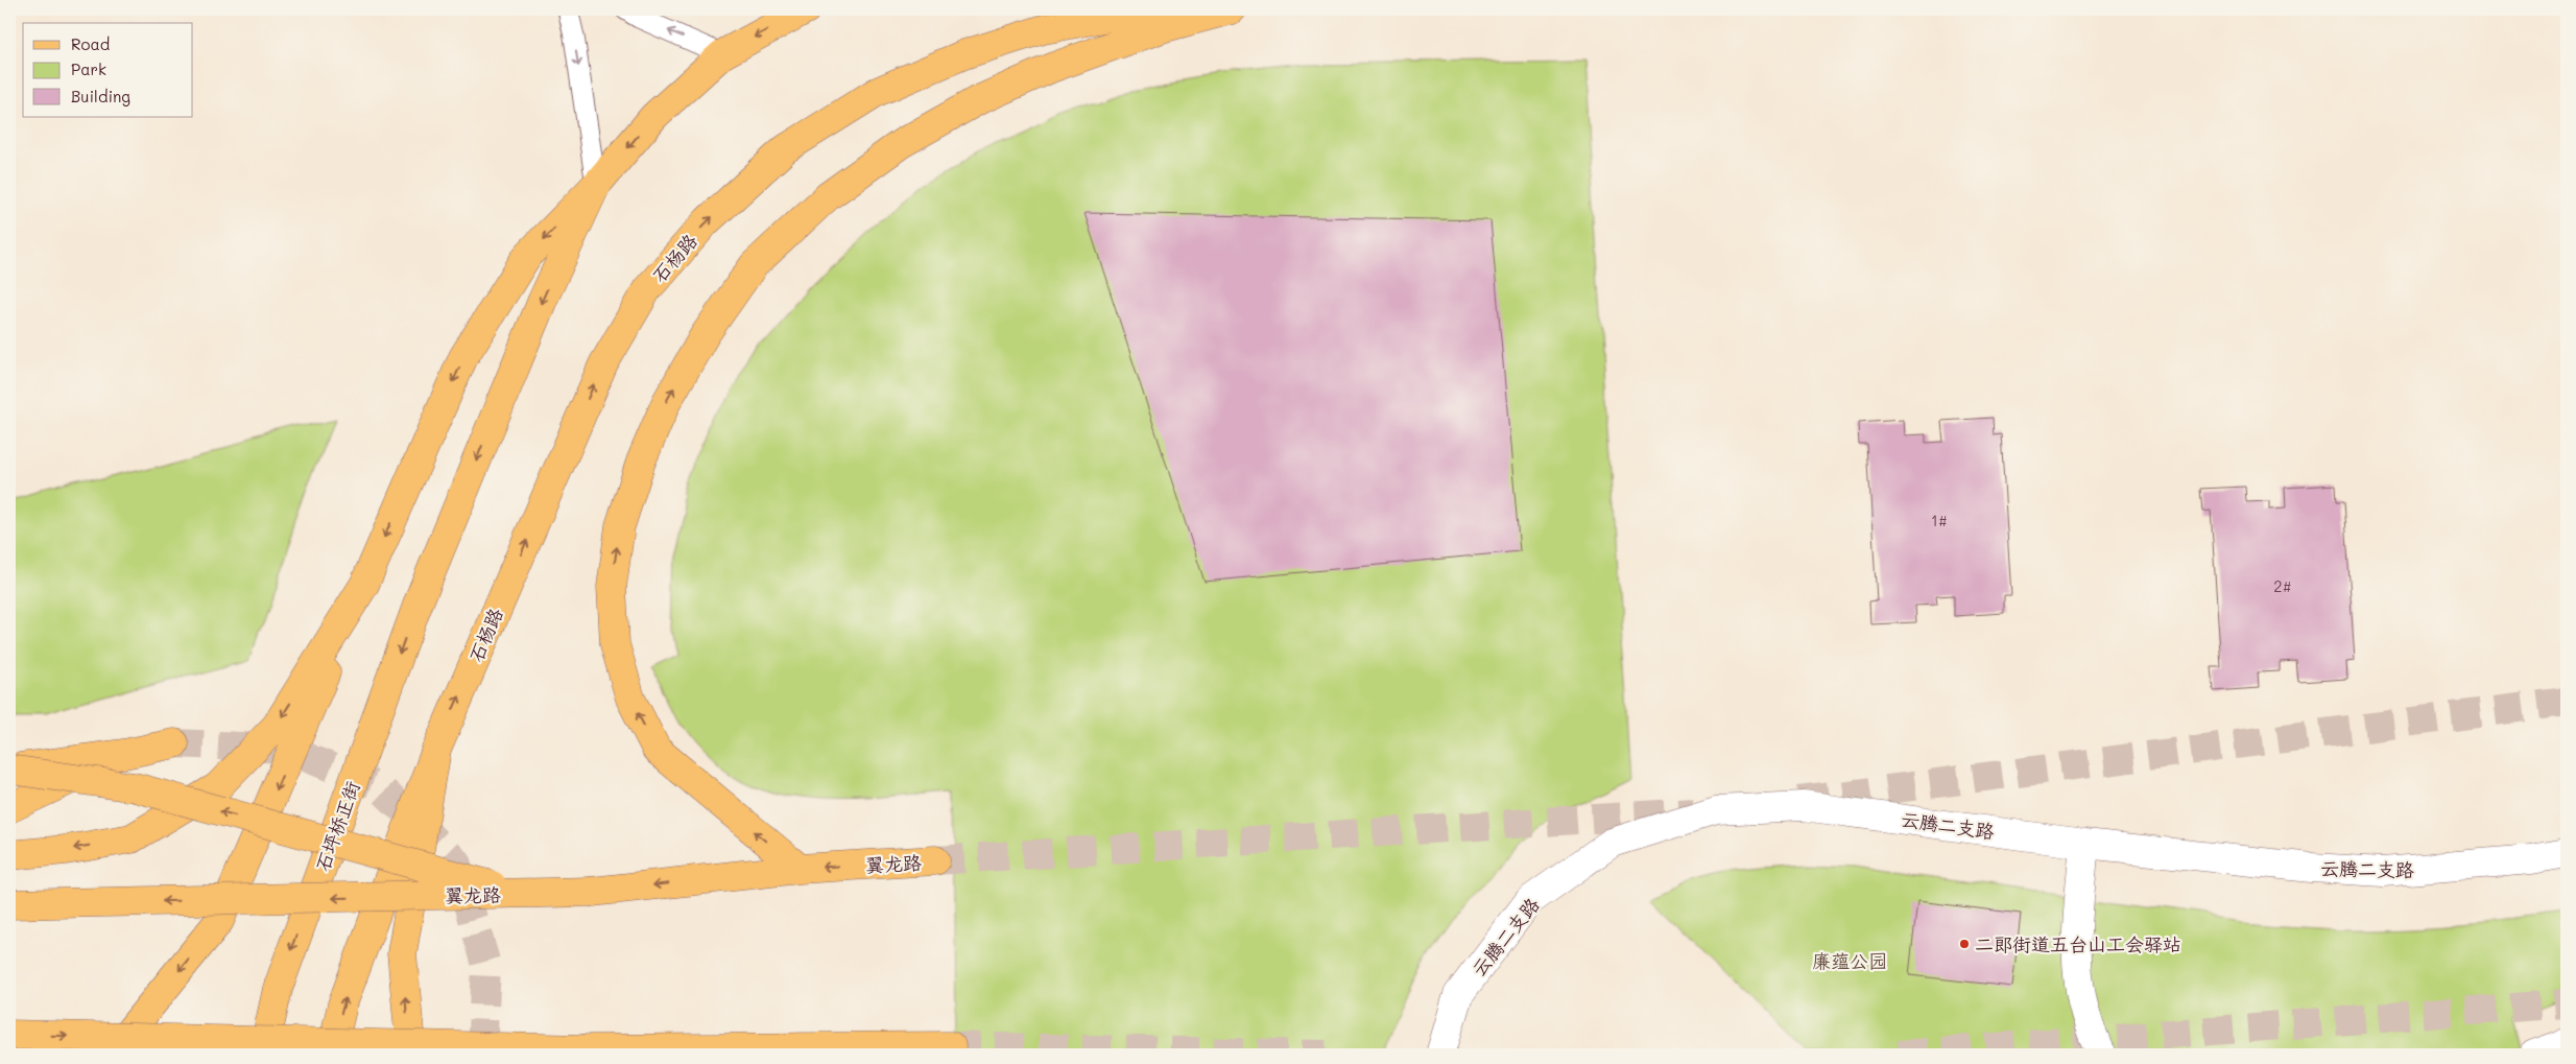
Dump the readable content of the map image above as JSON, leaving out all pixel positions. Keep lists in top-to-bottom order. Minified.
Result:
{"streets":{"main road":["石杨路","石坪桥正街","翼龙路"],"street":["云腾二支路"]},"parks":["廉蕴公园"],"places":["二郎街道五台山工会驿站"],"house_numbers":["1#","2#"],"legend":["Road","Park","Building"]}
